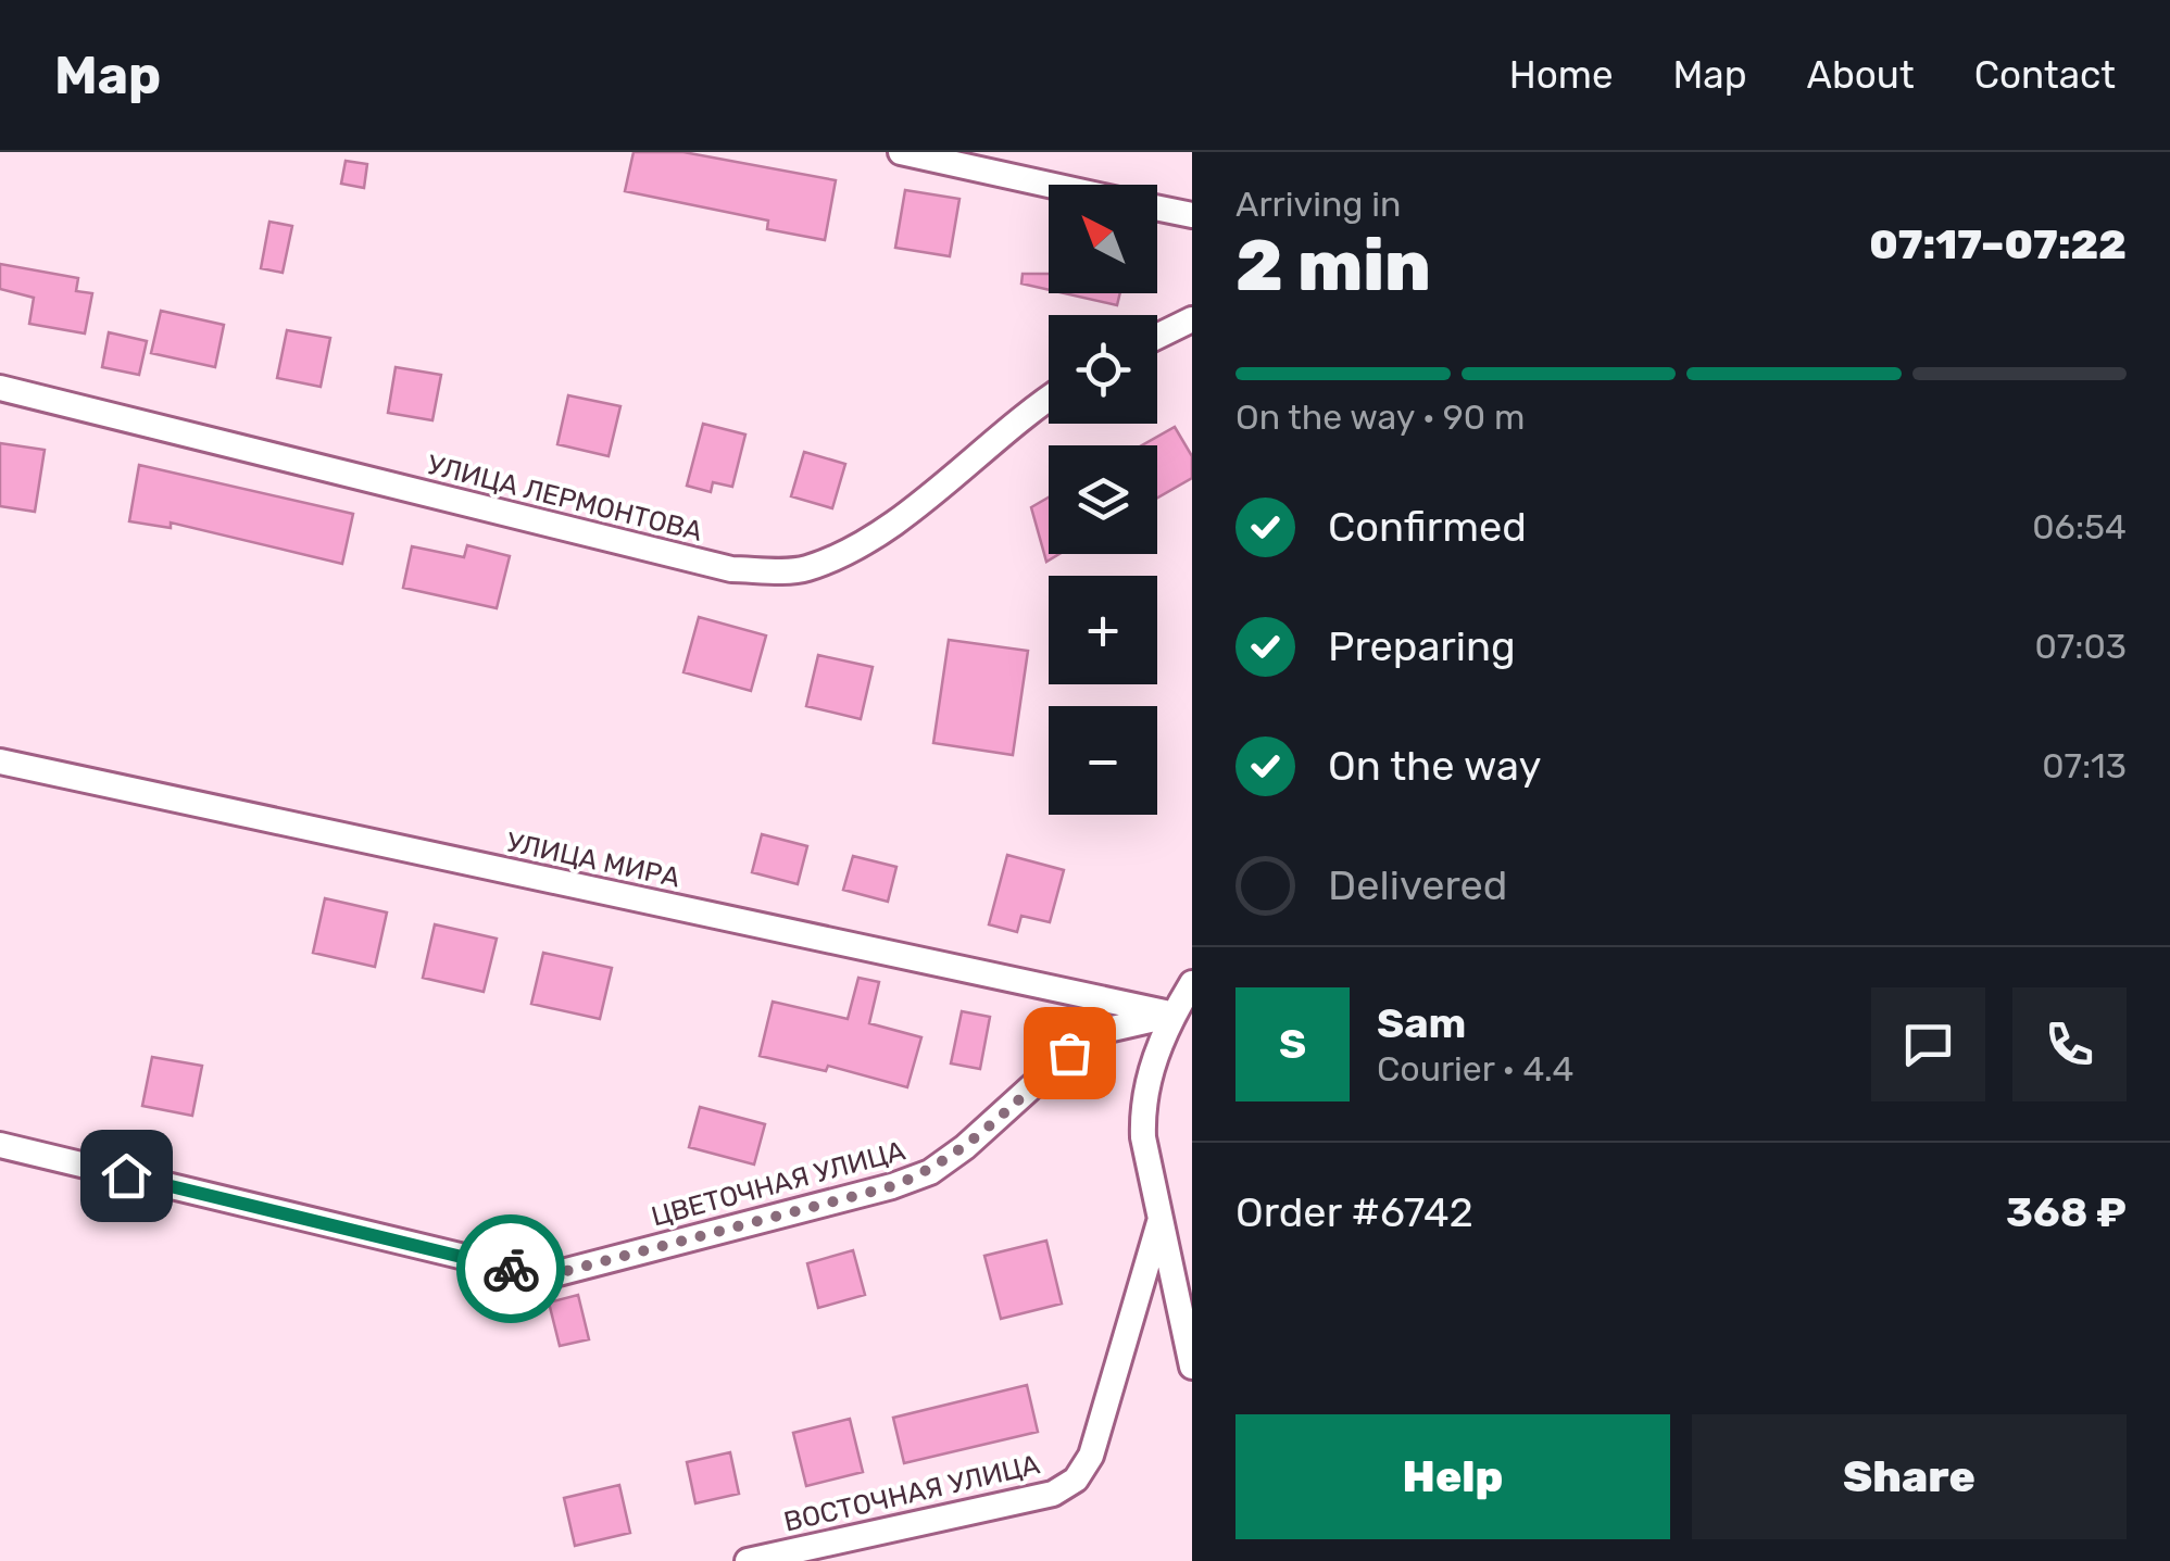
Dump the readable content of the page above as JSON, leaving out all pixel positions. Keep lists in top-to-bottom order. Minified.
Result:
{"streets":{"street":["УЛИЦА ЛЕРМОНТОВА","УЛИЦА МИРА","ЦВЕТОЧНАЯ УЛИЦА","ВОСТОЧНАЯ УЛИЦА"]},"crossings":[["УЛИЦА МИРА","ЦВЕТОЧНАЯ УЛИЦА"]],"north":"top left","page":{"header":"Map","nav":["Home","Map","About","Contact"],"heading":["2 min","Arriving in","07:17–07:22"],"panel":["Sam","Courier · 4.4","Order #6742","368 ₽"],"map_buttons":["+","−"],"bar":"On the way · 90 m","list":[["Confirmed","06:54"],["Preparing","07:03"],["On the way","07:13"],"Delivered"],"round":"S","buttons":["Help","Share"]}}
